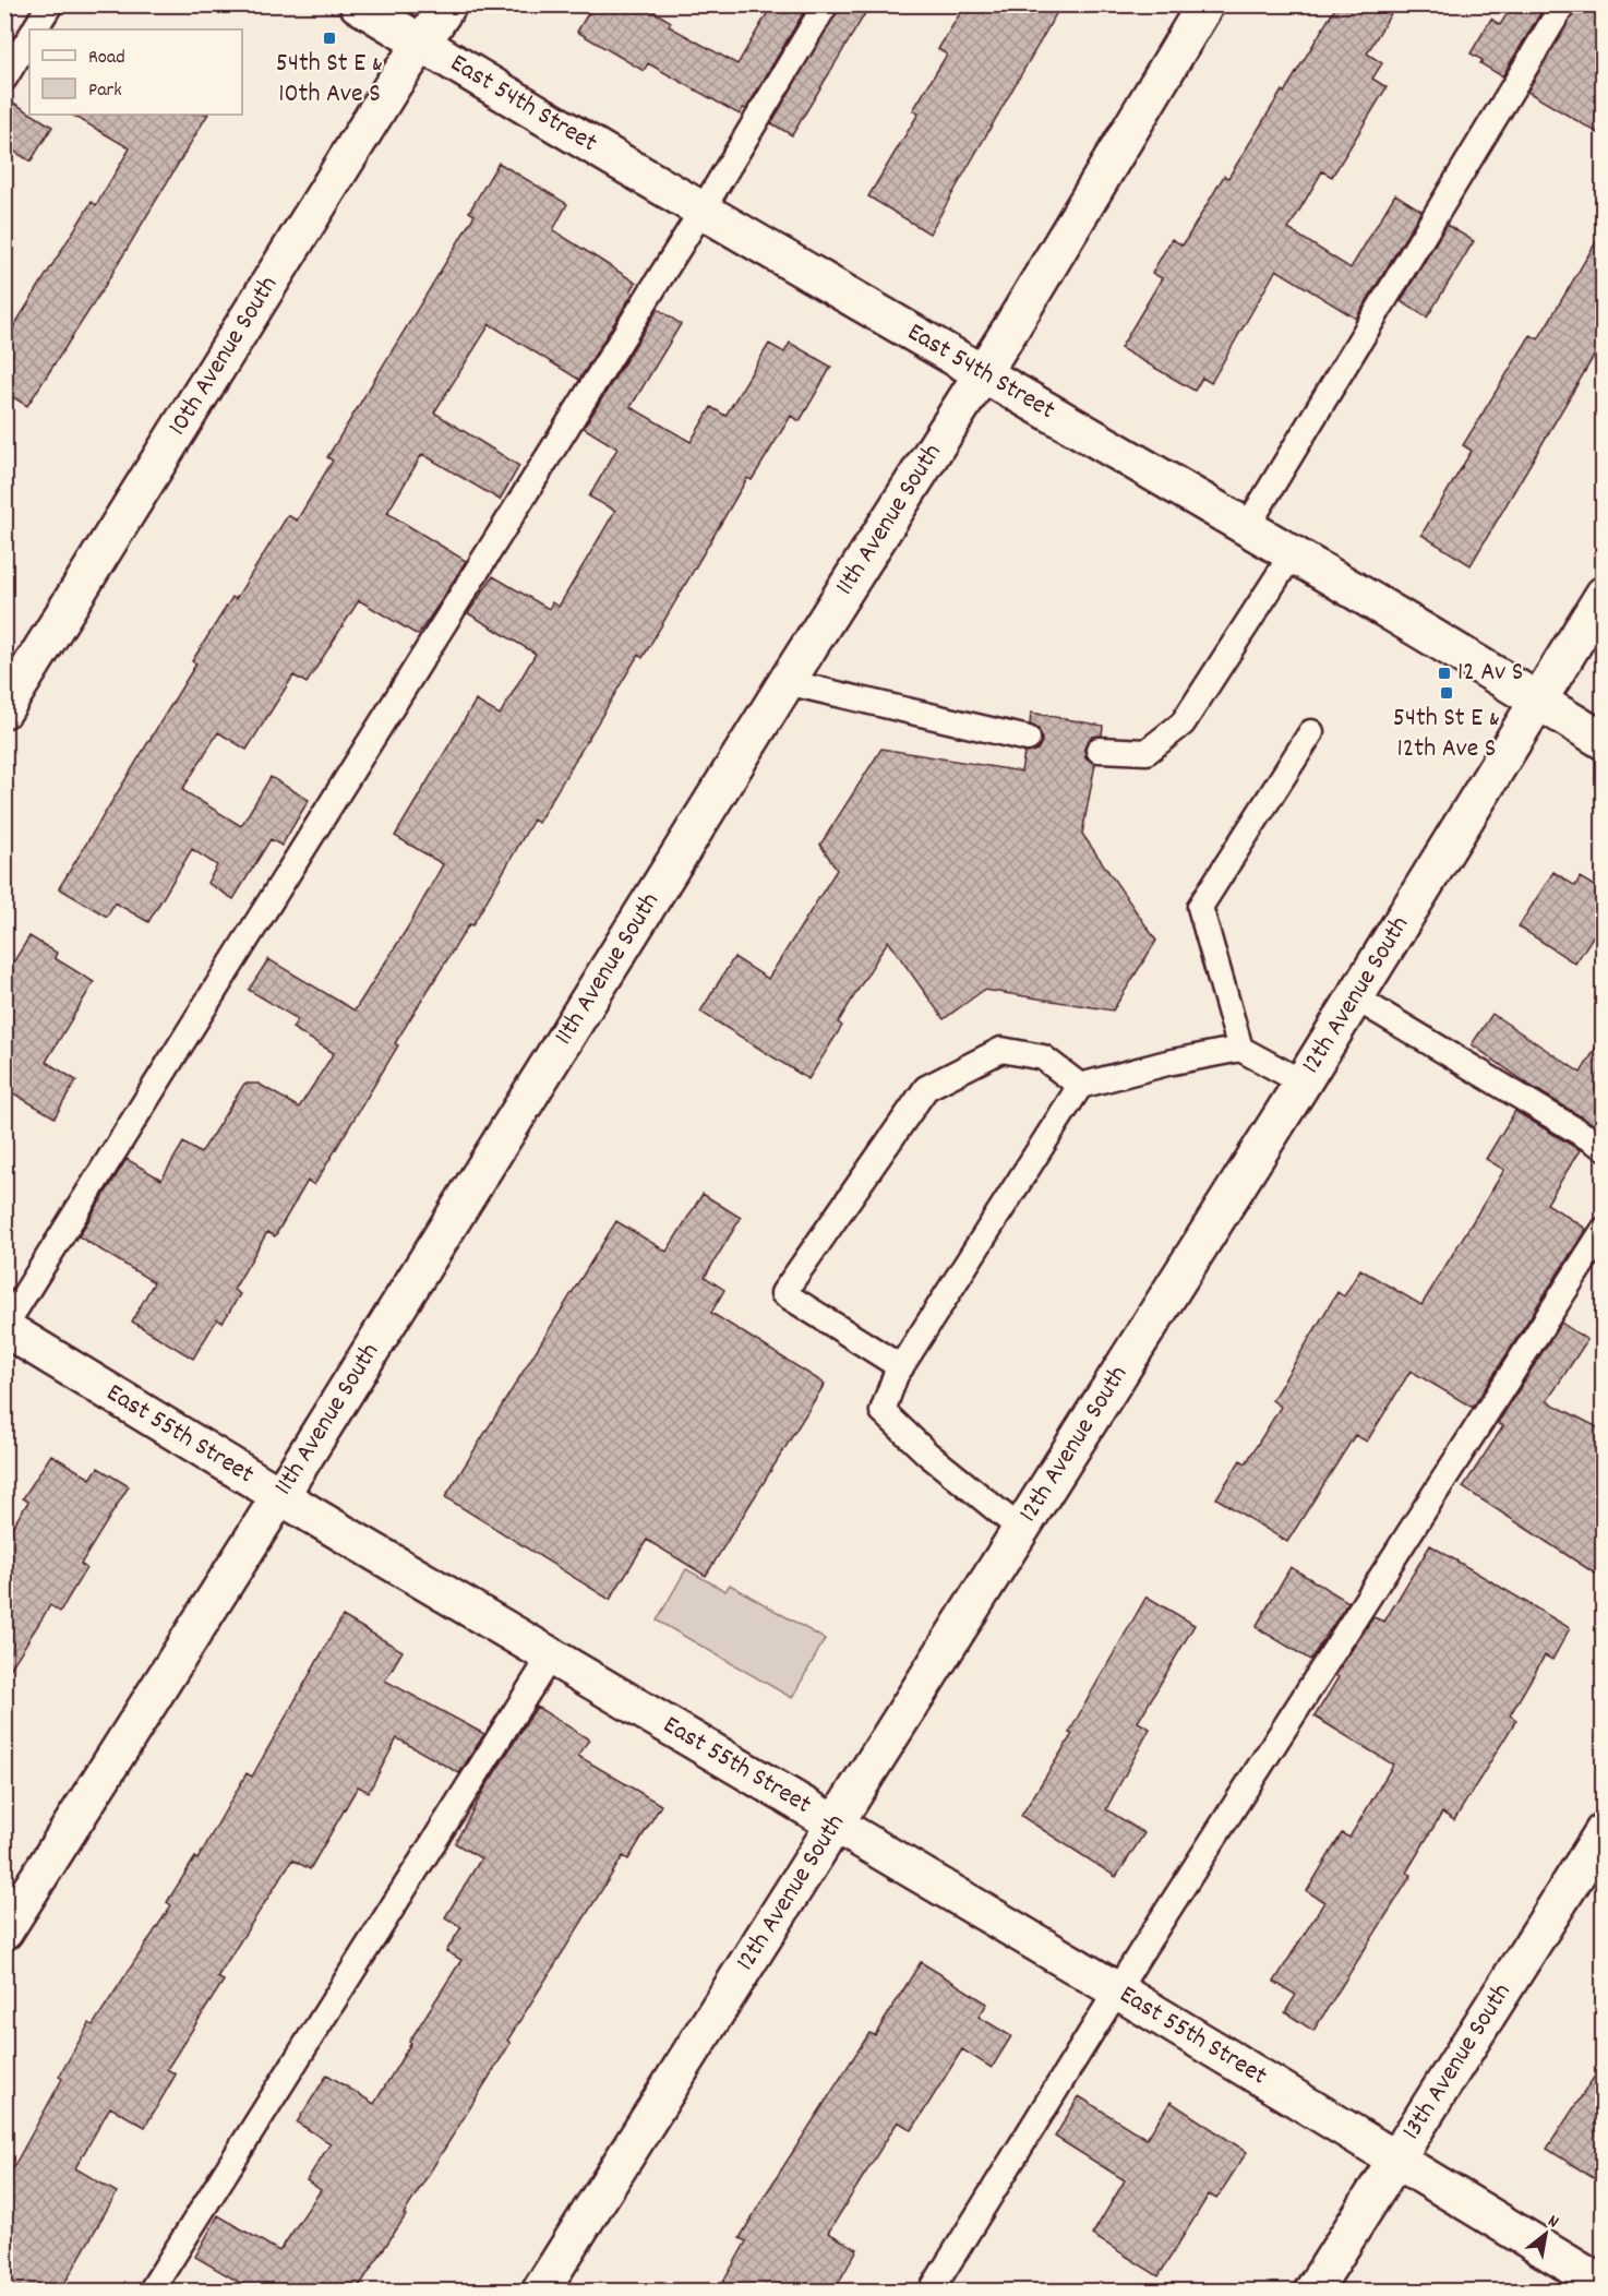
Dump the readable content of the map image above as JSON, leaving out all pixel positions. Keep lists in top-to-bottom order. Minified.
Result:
{"streets":{"street":["East 54th Street","10th Avenue South","11th Avenue South","12th Avenue South","East 55th Street","13th Avenue South"]},"crossings":[["East 54th Street","10th Avenue South"],["East 54th Street","11th Avenue South"],["East 54th Street","12th Avenue South"],["11th Avenue South","East 55th Street"],["12th Avenue South","East 55th Street"],["East 55th Street","13th Avenue South"]],"places":{"transit":["54th St E & 10th Ave S","12 Av S","54th St E & 12th Ave S"]},"legend":["Road","Park"],"north":"top right"}
